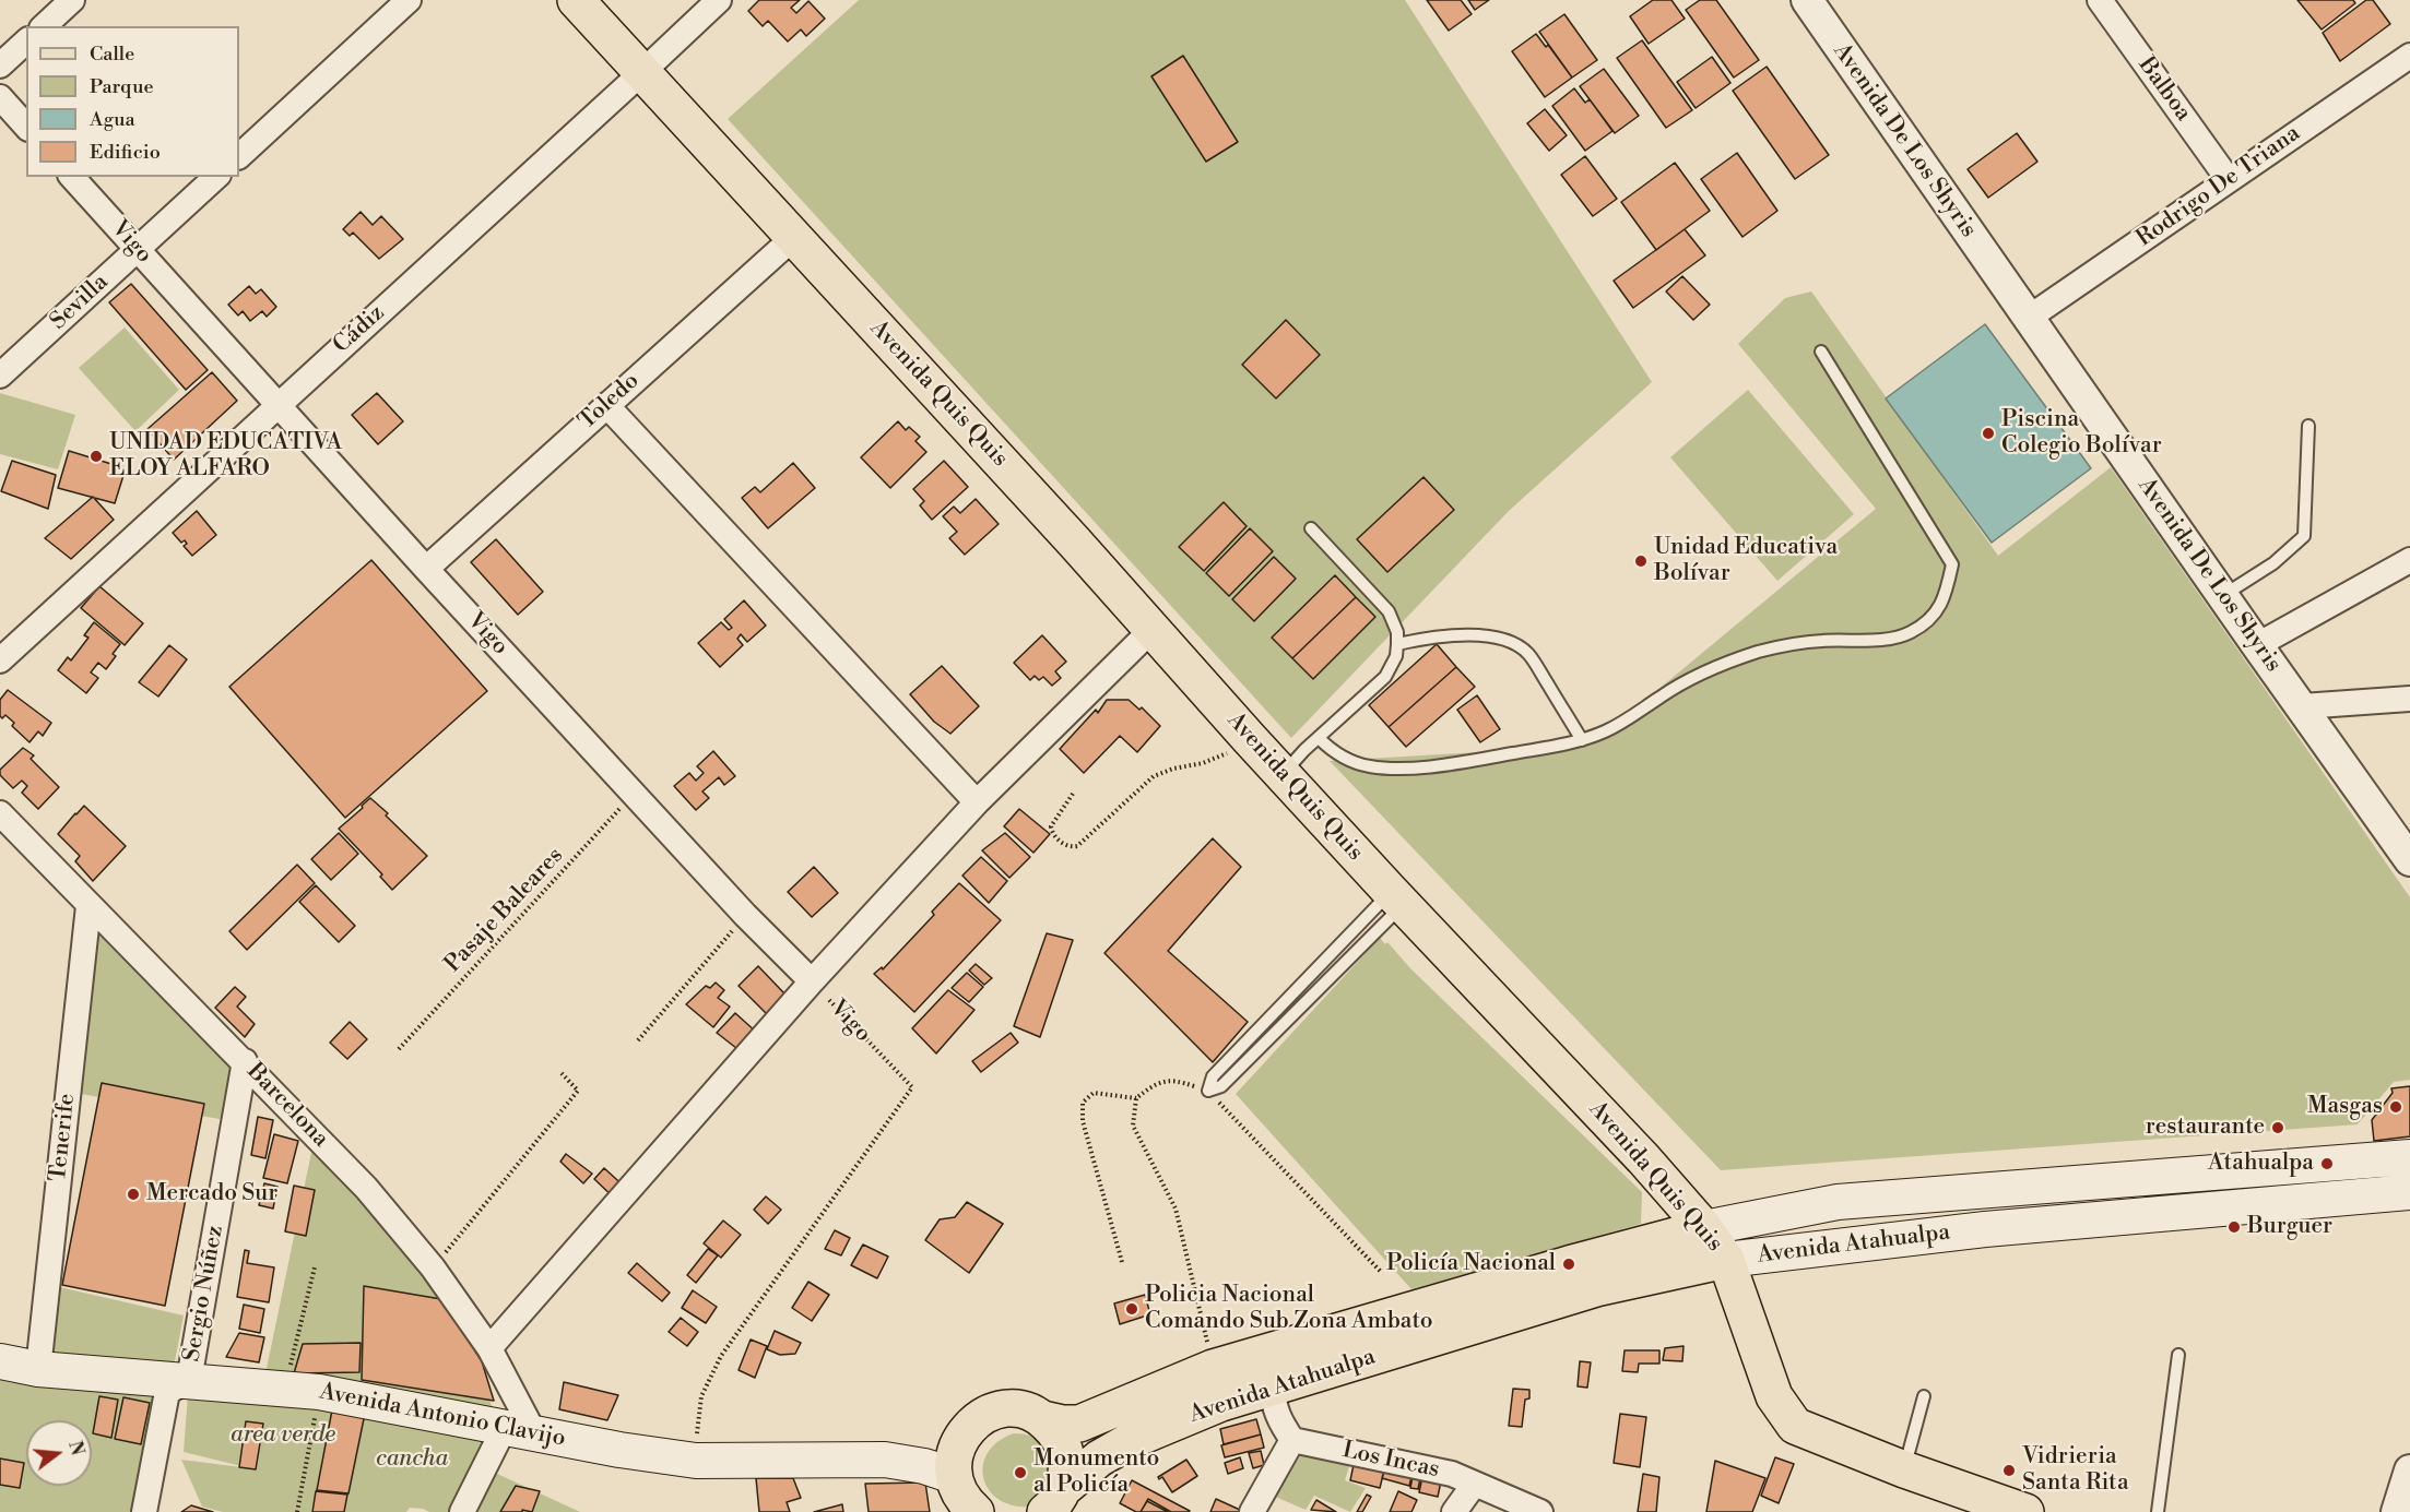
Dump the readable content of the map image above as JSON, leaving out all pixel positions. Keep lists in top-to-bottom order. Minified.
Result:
{"streets":{"main road":["Avenida Quis Quis","Avenida Atahualpa","Avenida Antonio Clavijo"],"street":["Balboa","Avenida De Los Shyris","Rodrigo De Triana","Vigo","Sevilla","Cádiz","Toledo","Barcelona","Tenerife","Sergio Núñez","Los Incas"],"path":["Pasaje Baleares"]},"crossings":[["Balboa","Rodrigo De Triana"],["Avenida De Los Shyris","Rodrigo De Triana"],["Vigo","Sevilla"],["Vigo","Cádiz"],["Vigo","Toledo"],["Vigo","Pasaje Baleares"],["Vigo","Avenida Antonio Clavijo"],["Cádiz","Avenida Quis Quis"],["Avenida Quis Quis","Toledo"],["Avenida Quis Quis","Avenida Atahualpa"],["Barcelona","Tenerife"],["Barcelona","Sergio Núñez"],["Barcelona","Avenida Antonio Clavijo"],["Tenerife","Avenida Antonio Clavijo"],["Sergio Núñez","Avenida Antonio Clavijo"]],"parks":["area verde","cancha"],"places":["Piscina Colegio Bolívar","UNIDAD EDUCATIVA ELOY ALFARO","Unidad Educativa Bolívar","Masgas","restaurante","Atahualpa","Mercado Sur","Burguer","Policía Nacional","Policia Nacional Comando Sub Zona Ambato","Vidrieria Santa Rita","Monumento al Policía"],"legend":["Calle","Parque","Agua","Edificio"],"north":"right"}
